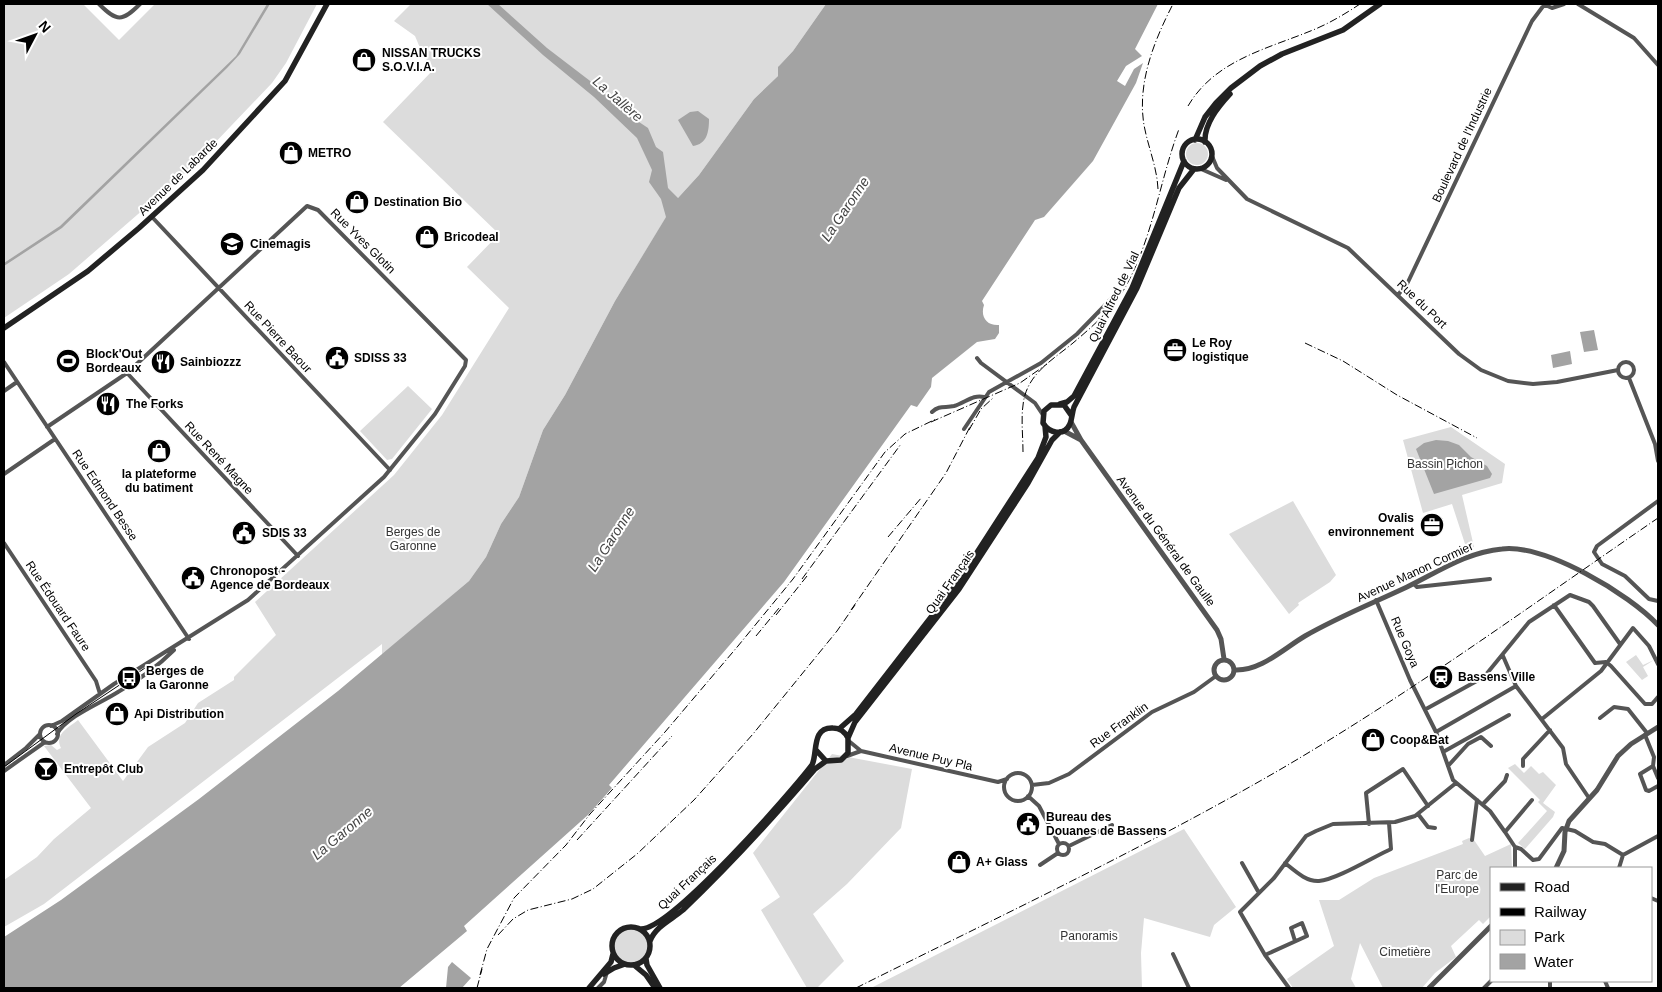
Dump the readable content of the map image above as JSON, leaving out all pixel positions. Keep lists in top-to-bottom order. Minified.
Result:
{"streets":{"main road":["Avenue de Labarde","Quai Alfred de Vial","Quai Français"],"street":["Boulevard de l'Industrie","Rue Yves Glotin","Rue du Port","Rue Pierre Baour","Rue René Magne","Rue Edmond Besse","Avenue du Général de Gaulle","Avenue Manon Cormier","Rue Édouard Faure","Rue Goya","Rue Franklin","Avenue Puy Pla"]},"crossings":[["Boulevard de l'Industrie","Rue du Port"],["Avenue de Labarde","Rue Pierre Baour"],["Rue Yves Glotin","Rue Pierre Baour"],["Quai Alfred de Vial","Rue du Port"],["Quai Alfred de Vial","Avenue du Général de Gaulle"],["Quai Alfred de Vial","Quai Français"],["Avenue du Général de Gaulle","Avenue Manon Cormier"],["Avenue du Général de Gaulle","Quai Français"],["Avenue du Général de Gaulle","Rue Franklin"],["Avenue Manon Cormier","Rue Goya"],["Avenue Manon Cormier","Rue Franklin"],["Quai Français","Avenue Puy Pla"]],"water":["La Jallère","La Garonne"],"parks":["Bassin Pichon","Berges de Garonne","Parc de l'Europe","Panoramis","Cimetière"],"places":{"shop":["NISSAN TRUCKS S.O.V.I.A.","METRO","Destination Bio","Bricodeal","la plateforme du batiment","Api Distribution","Coop&Bat","A+ Glass"],"school or university":["Cinemagis"],"office":["Le Roy logistique","Ovalis environnement"],"public building":["SDISS 33","SDIS 33","Chronopost - Agence de Bordeaux","Bureau des Douanes de Bassens"],"sports":["Block'Out Bordeaux"],"restaurant":["Sainbiozzz","The Forks"],"station":["Bassens Ville"],"bus stop":["Berges de la Garonne"],"bar":["Entrepôt Club"]},"legend":["Road","Railway","Park","Water"],"north":"top right"}
